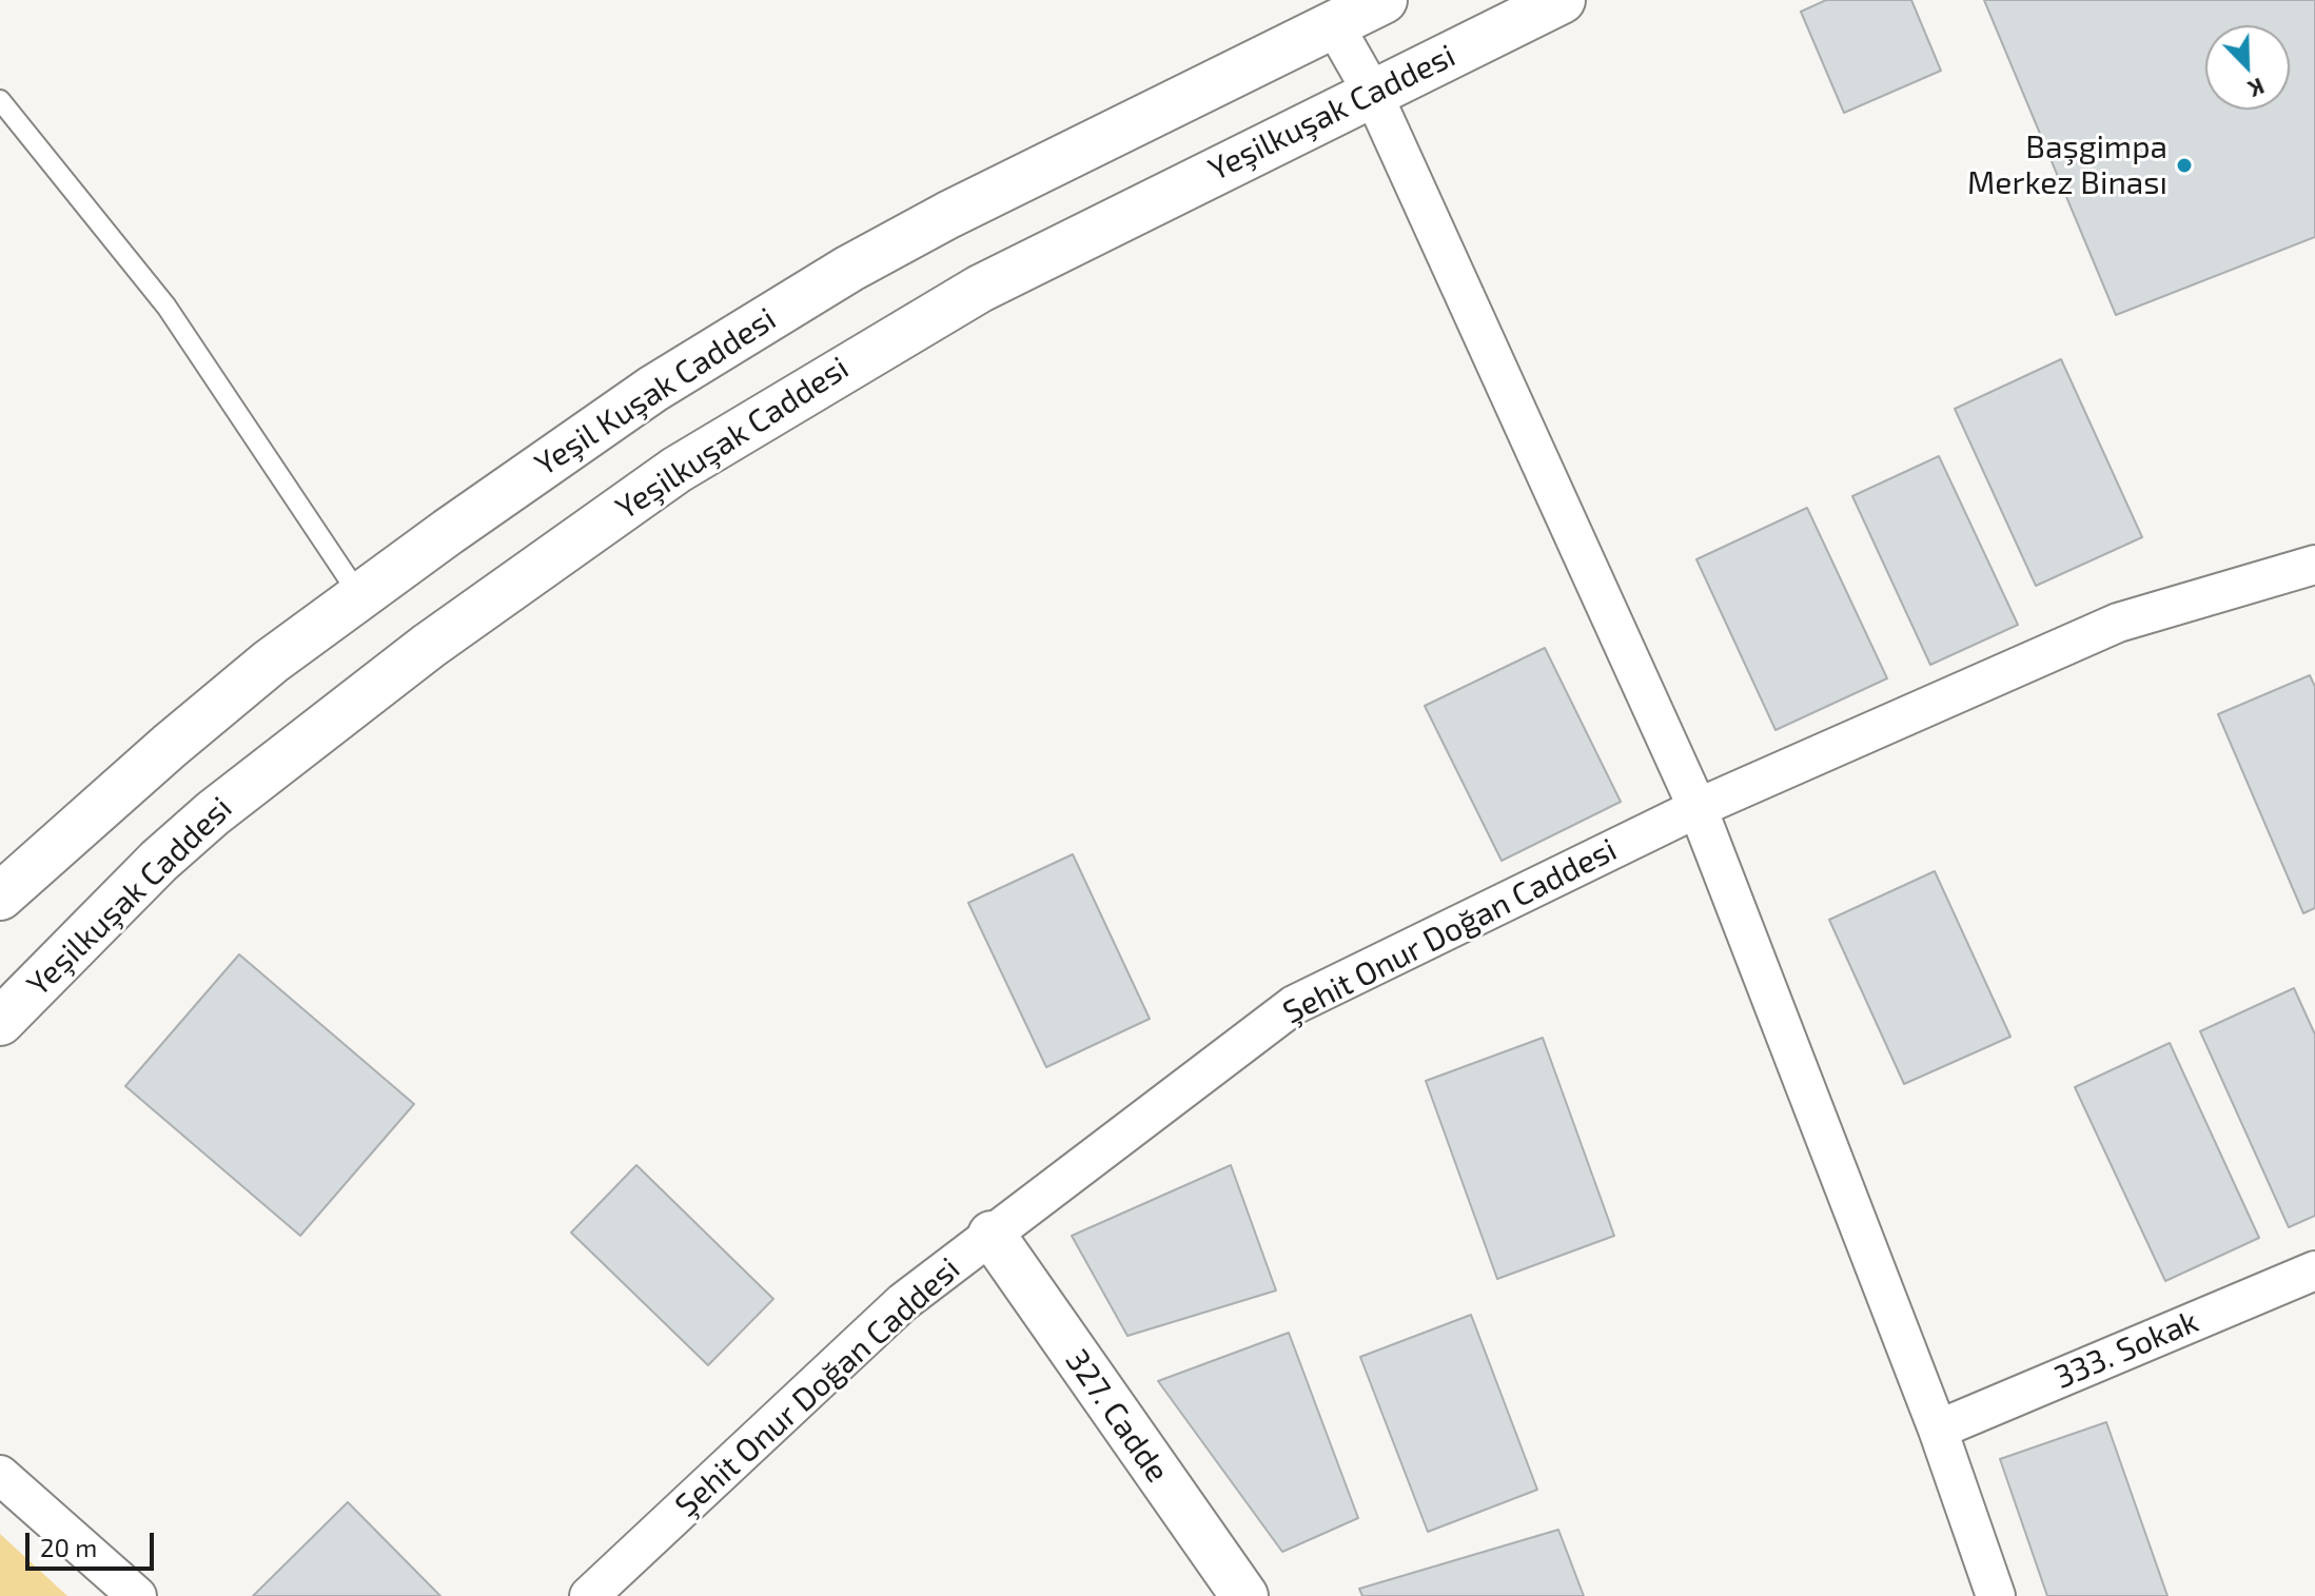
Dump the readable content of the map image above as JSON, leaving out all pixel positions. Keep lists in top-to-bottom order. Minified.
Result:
{"streets":{"main road":["Yeşilkuşak Caddesi","Yeşil Kuşak Caddesi","327. Cadde"],"street":["Şehit Onur Doğan Caddesi","333. Sokak"]},"crossings":[["Şehit Onur Doğan Caddesi","327. Cadde"]],"places":["Başgimpa Merkez Binası"],"scale_bar":"20 m","north":"bottom right"}
